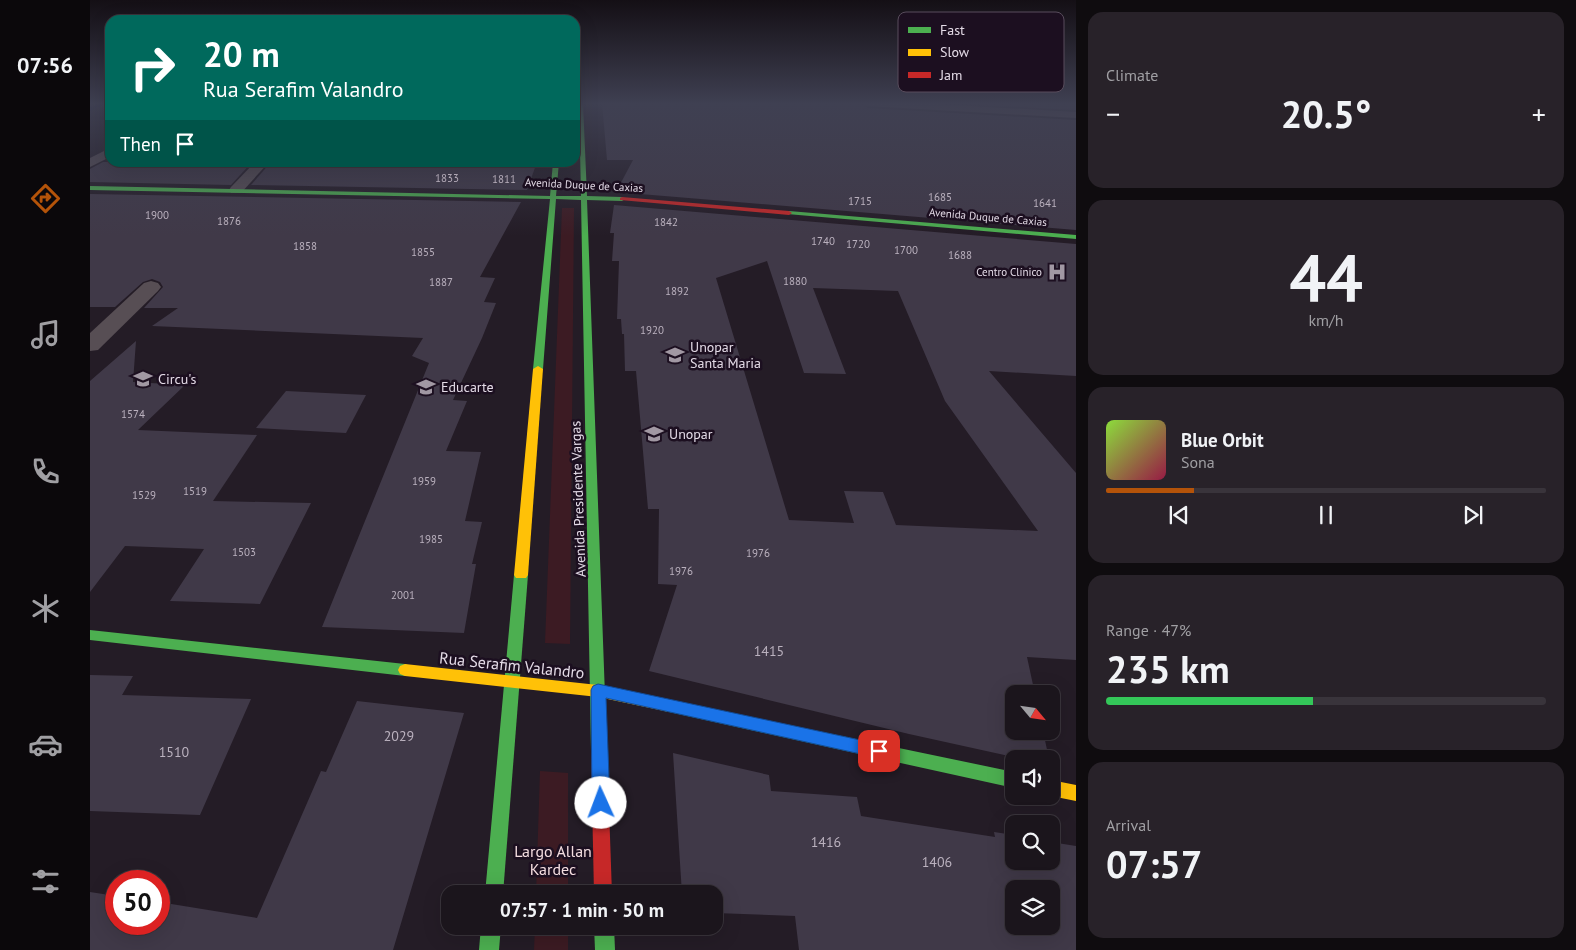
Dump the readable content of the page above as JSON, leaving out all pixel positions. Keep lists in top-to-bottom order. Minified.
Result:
{"streets":{"main road":["Avenida Duque de Caxias","Avenida Presidente Vargas","Rua Serafim Valandro"]},"crossings":[["Avenida Duque de Caxias","Avenida Presidente Vargas"],["Avenida Presidente Vargas","Rua Serafim Valandro"]],"parks":["Largo Allan Kardec"],"places":{"hospital":["Centro Clínico"],"school or university":["Unopar Santa Maria","Circu's","Educarte","Unopar"]},"house_numbers":["1833","1811","1685","1715","1641","1900","1876","1842","1740","1720","1858","1700","1855","1688","1880","1887","1892","1920","1574","1959","1519","1529","1985","1503","1976","1976","2001","1415","2029","1510","1416","1406"],"legend":["Fast","Slow","Jam"],"north":"bottom right","page":{"tabs":"07:56","tile":["Climate",["44","km/h"],["Range · 47%","235 km"],["Arrival","07:57"]],"turn":["20 m","Rua Serafim Valandro"],"heat":["−","20.5°","+"],"then":"Then","song":["Blue Orbit","Sona"],"limit":"50","trip":"07:57 · 1 min · 50 m"}}
